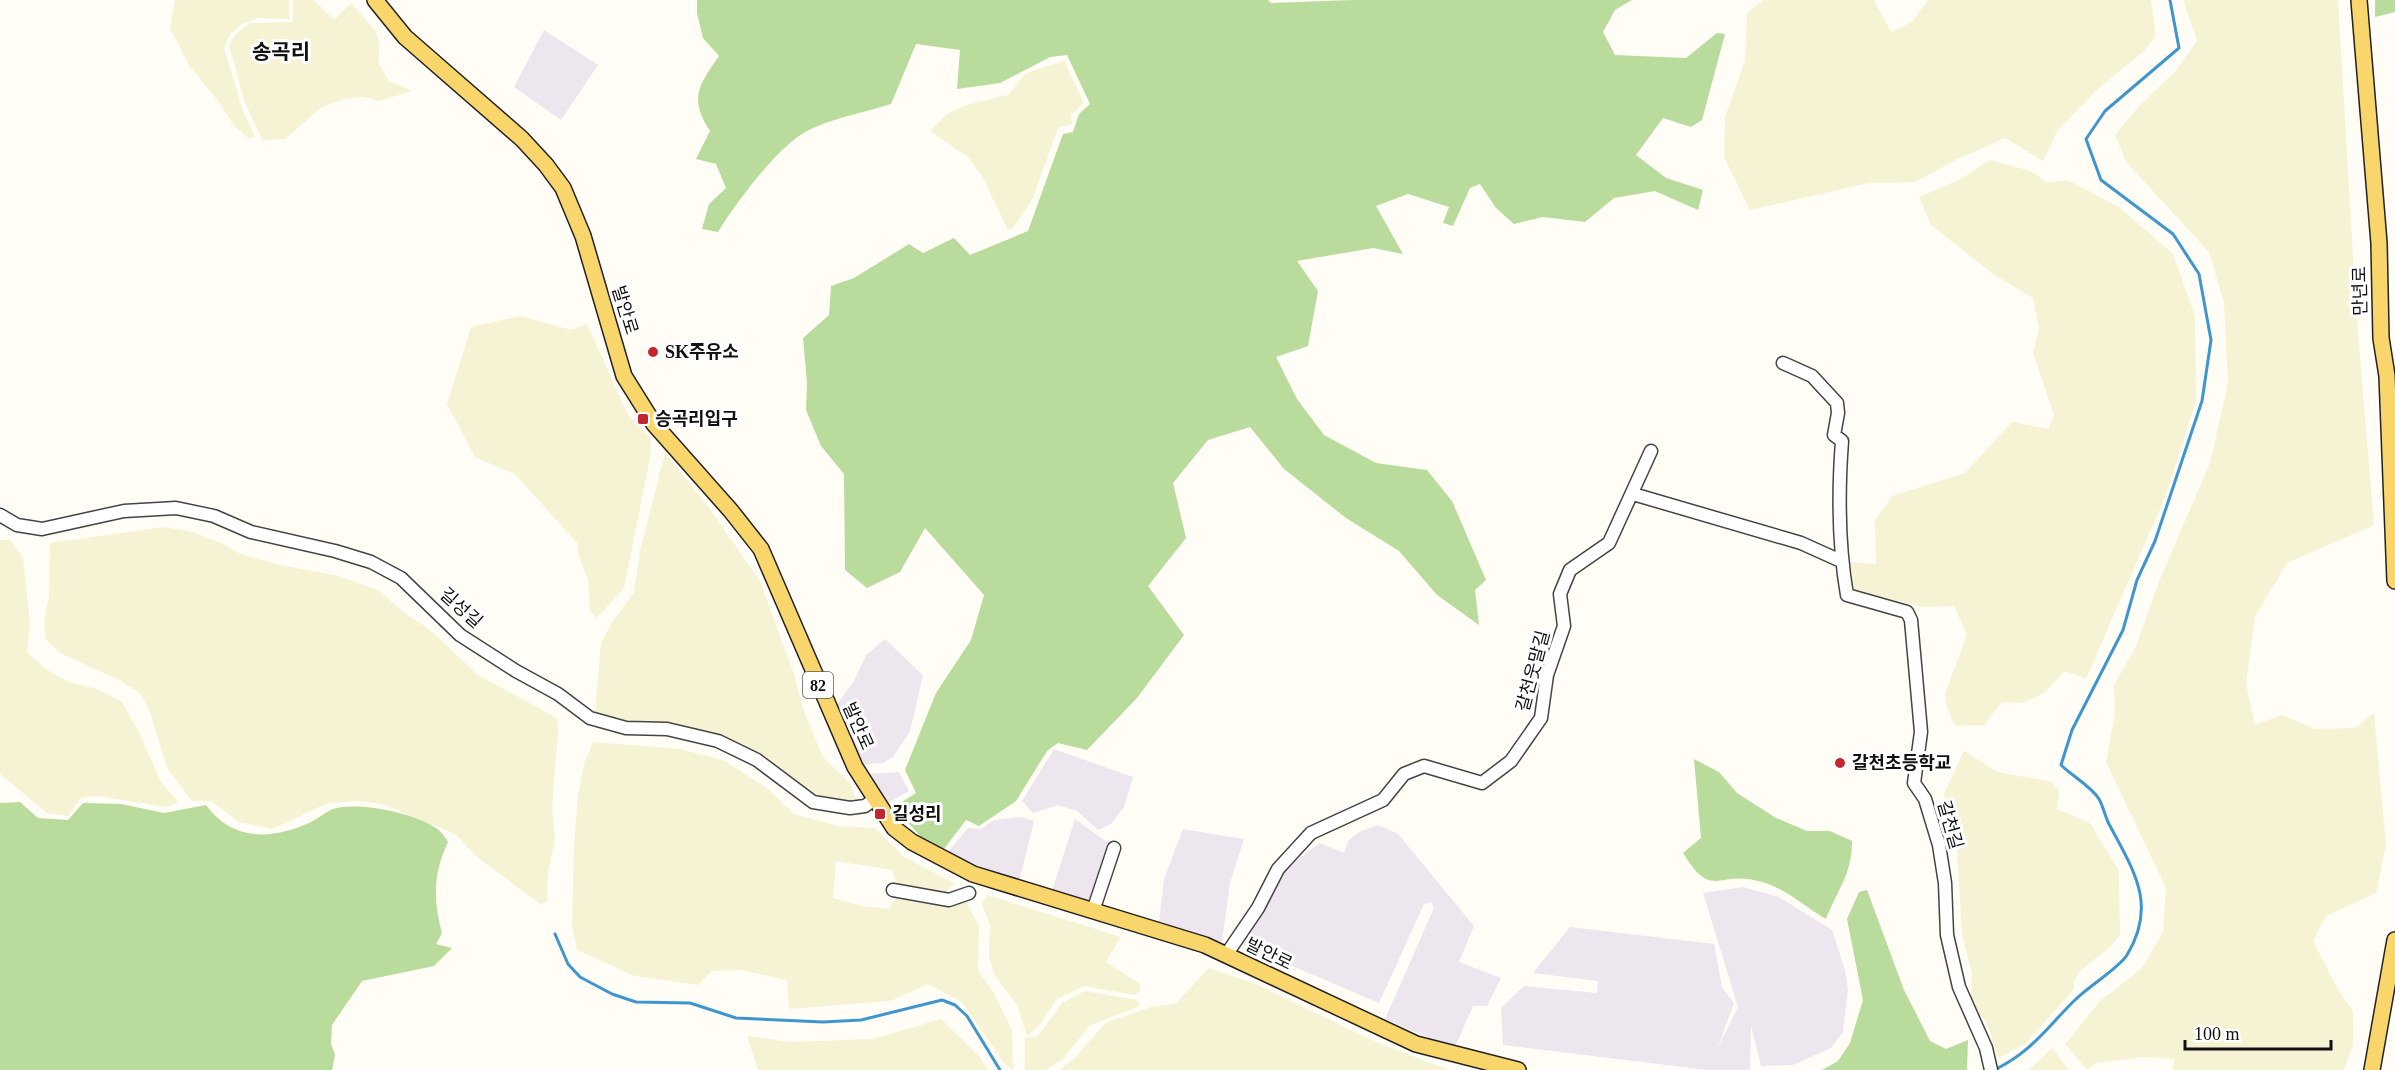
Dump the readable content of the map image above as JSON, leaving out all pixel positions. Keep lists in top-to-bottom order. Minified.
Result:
{"streets":{"main road":["만년로","발안로","82"],"street":["길성길","갈천웃말길","갈천길"]},"crossings":[["발안로","길성길"],["발안로","갈천웃말길"]],"districts":["송곡리"],"places":{"other":["SK주유소","갈천초등학교"],"transit":["승곡리입구","길성리"]},"scale_bar":"100 m"}
